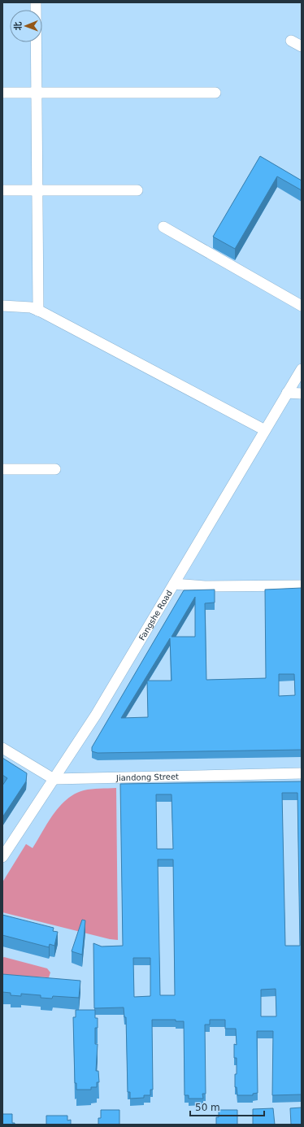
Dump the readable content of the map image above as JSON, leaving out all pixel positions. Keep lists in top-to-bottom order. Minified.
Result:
{"streets":{"street":["Fangshe Road","Jiandong Street"]},"crossings":[["Fangshe Road","Jiandong Street"]],"scale_bar":"50 m","north":"left"}
